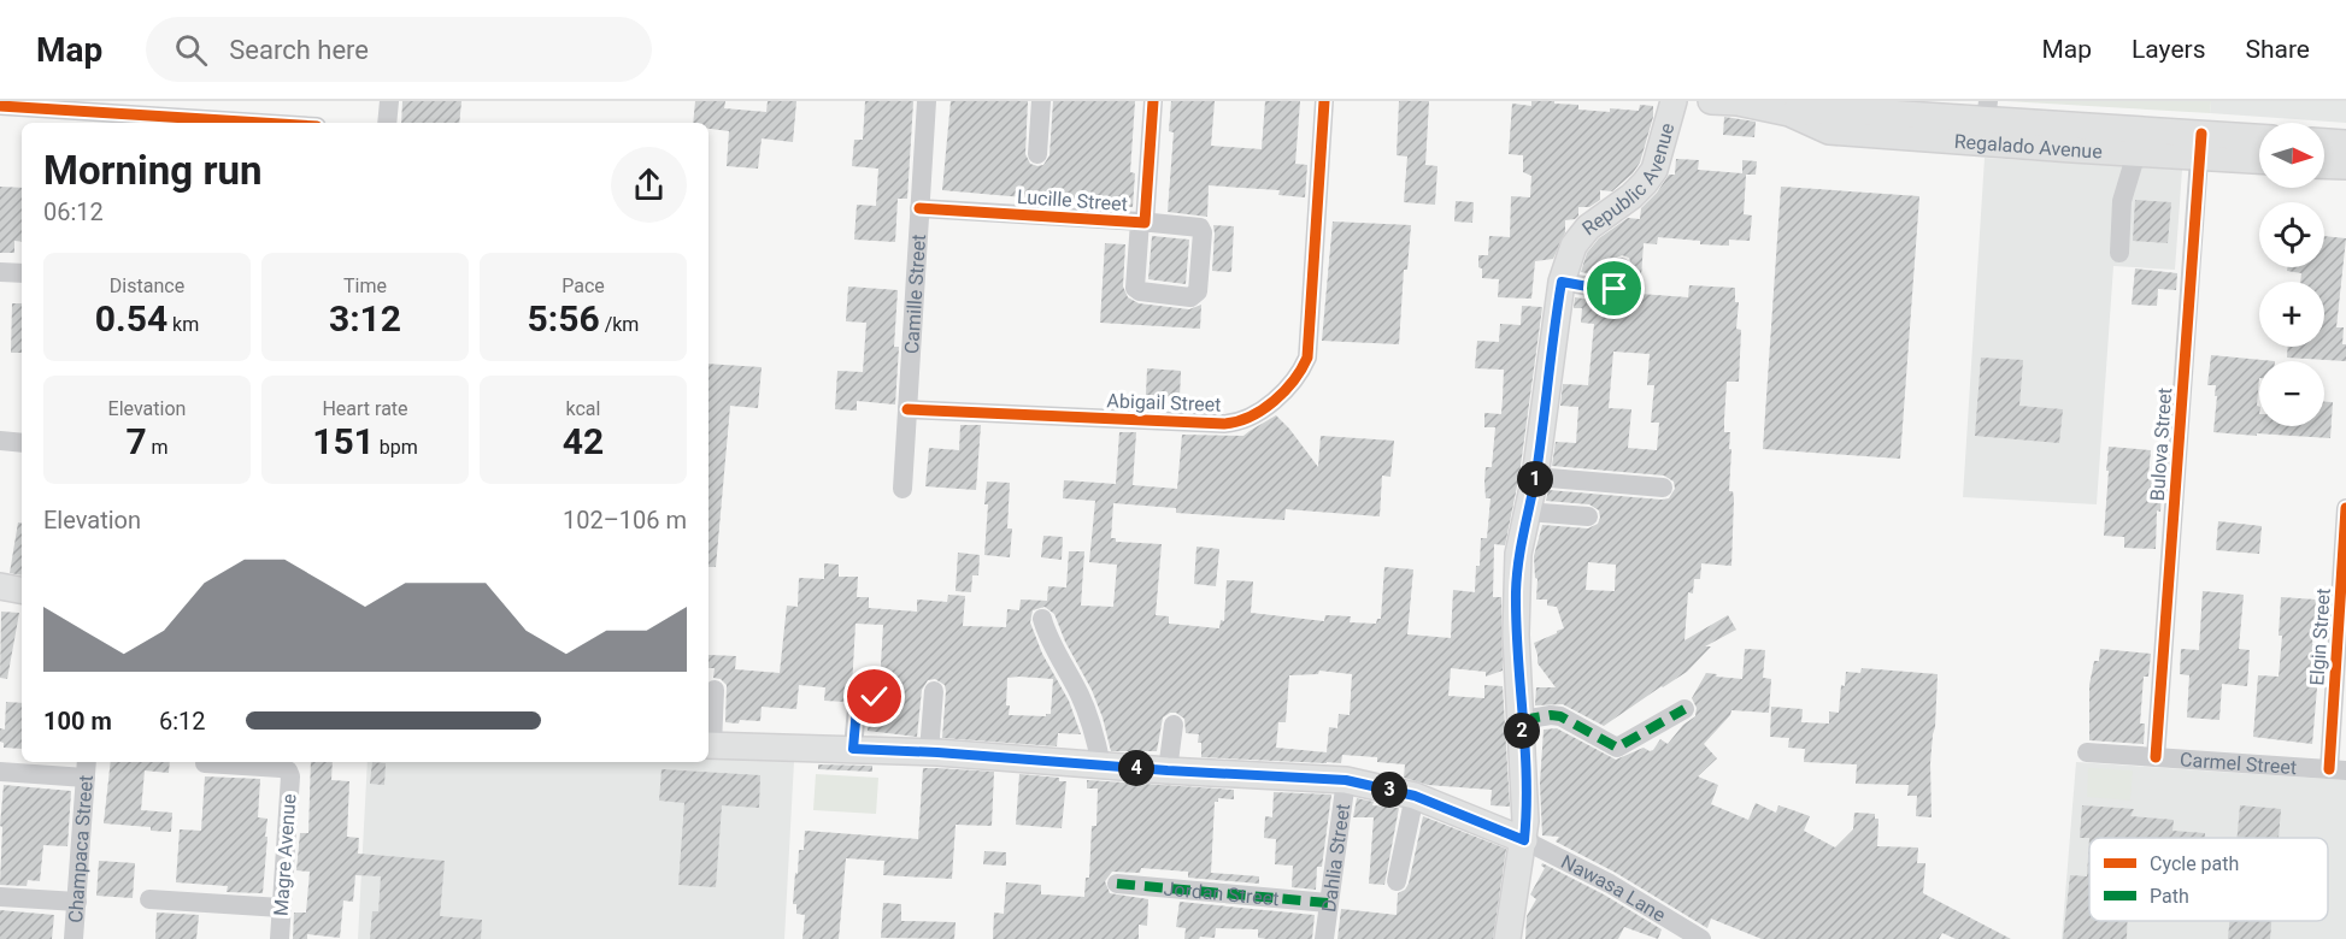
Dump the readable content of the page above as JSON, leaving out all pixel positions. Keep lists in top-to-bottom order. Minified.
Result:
{"streets":{"main road":["Regalado Avenue","Republic Avenue"],"street":["Lucille Street","Camille Street","Abigail Street","Bulova Street","Elgin Street","Carmel Street","Champaca Street","Magre Avenue","Dahlia Street","Nawasa Lane","Jordan Street"]},"crossings":[["Regalado Avenue","Bulova Street"],["Republic Avenue","Nawasa Lane"],["Lucille Street","Camille Street"],["Camille Street","Abigail Street"],["Bulova Street","Carmel Street"],["Elgin Street","Carmel Street"],["Dahlia Street","Jordan Street"]],"legend":["Cycle path","Path"],"north":"right","page":{"header":"Map","search":"Search here","nav":["Map","Layers","Share"],"map_buttons":["+","−"],"heading":["Morning run","06:12"],"stats":[["Distance","0.54 km"],["Time","3:12"],["Pace","5:56 /km"],["Elevation","7 m"],["Heart rate","151 bpm"],["kcal","42"]],"pins":["1","2","4","3"],"chart":["Elevation","102–106 m"],"list":[{"name":"100 m","note":"6:12"}]}}
